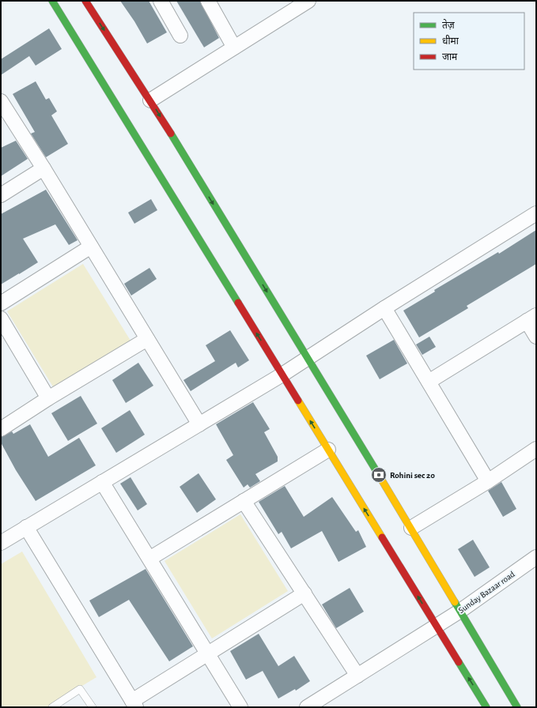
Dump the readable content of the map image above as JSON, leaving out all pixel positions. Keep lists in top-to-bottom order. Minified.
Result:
{"streets":{"street":["Sunday Bazaar road"]},"places":{"bank":["Rohini sec 20"]},"legend":["तेज़","धीमा","जाम"]}
